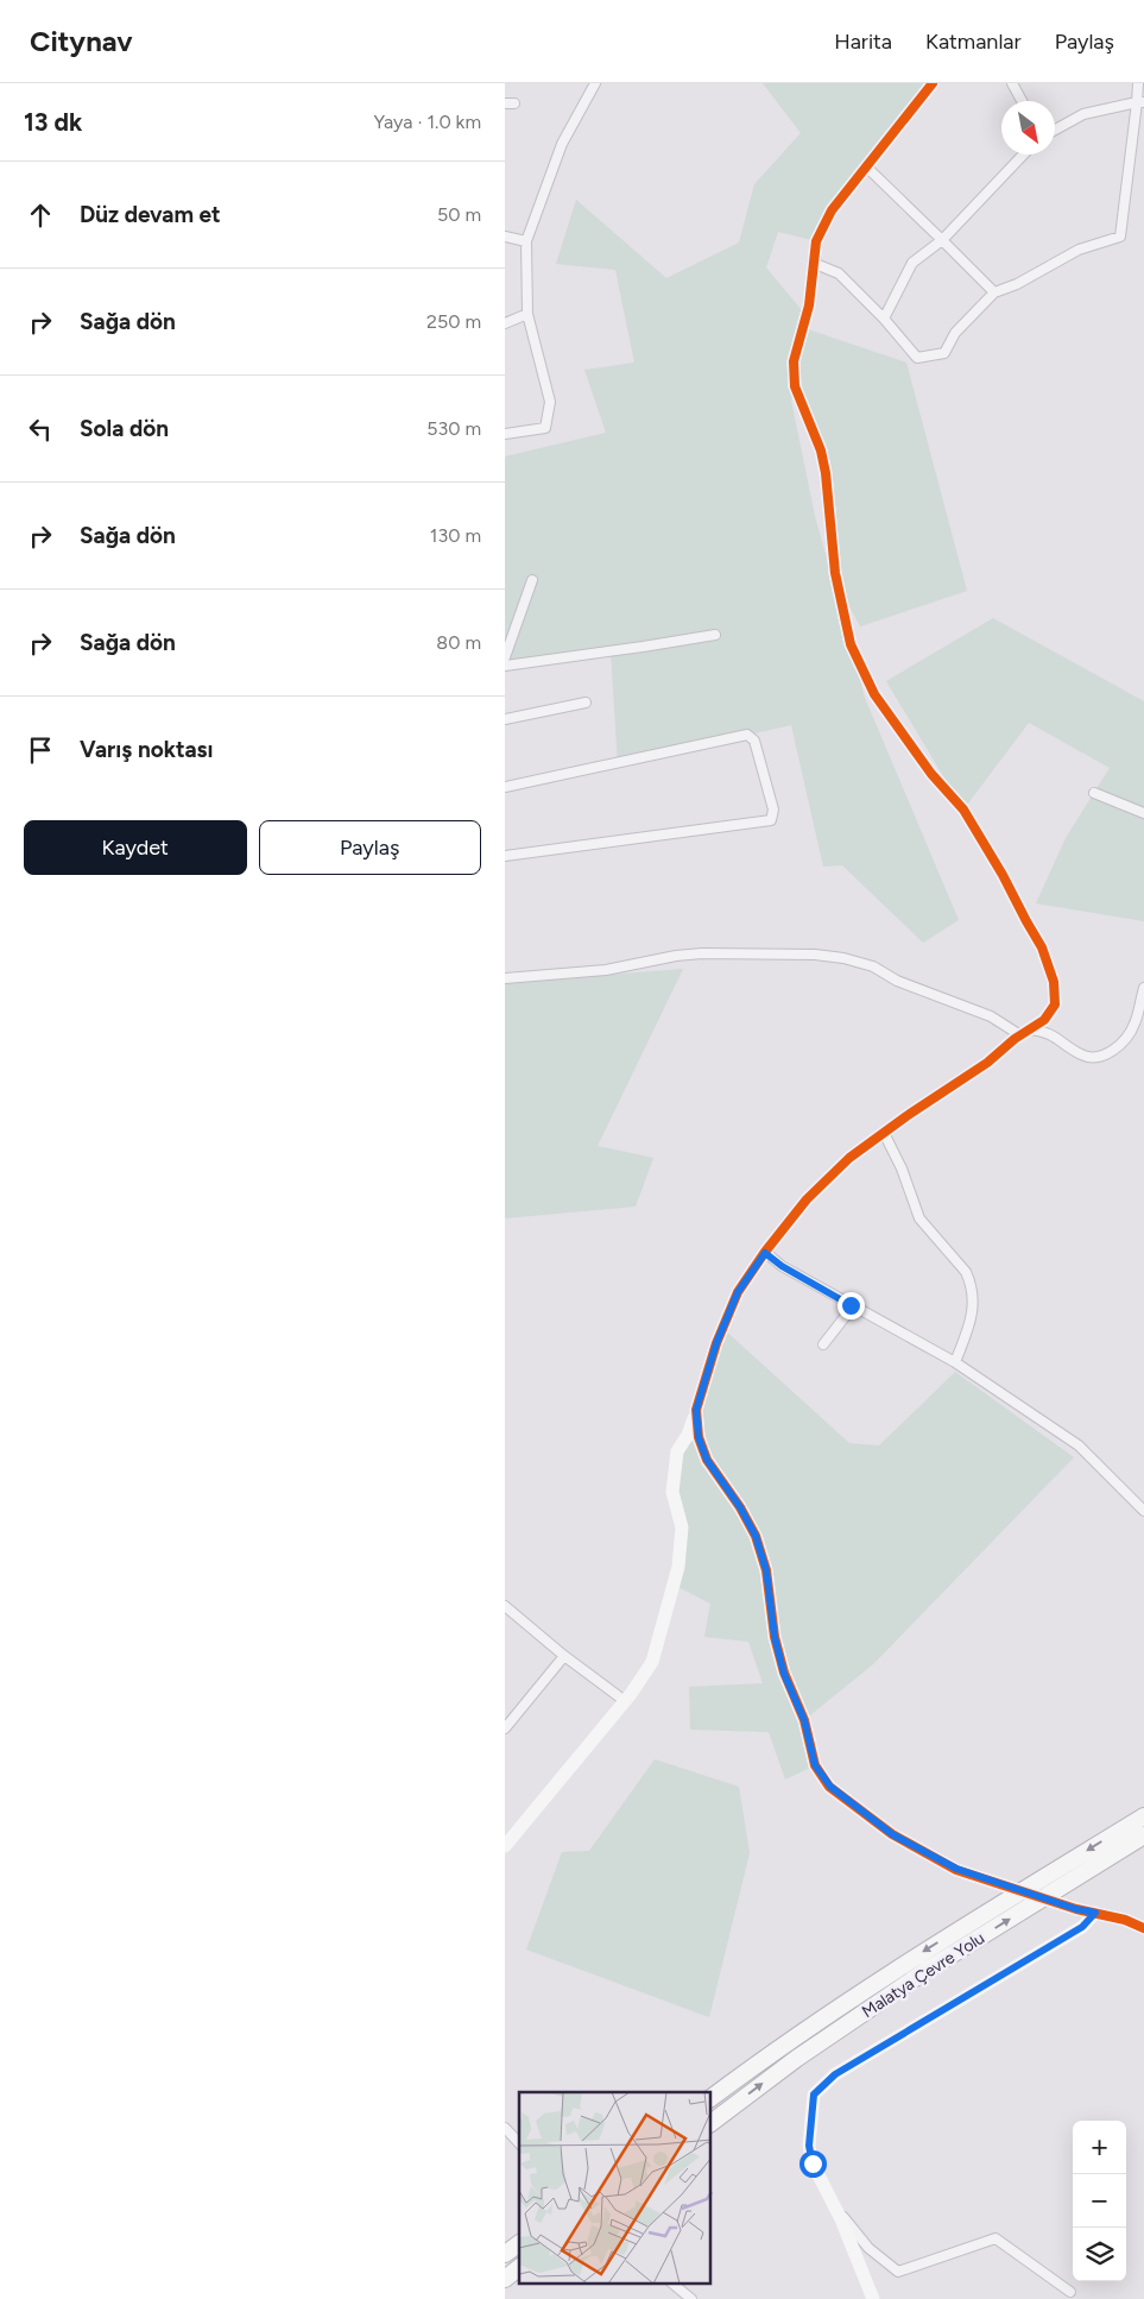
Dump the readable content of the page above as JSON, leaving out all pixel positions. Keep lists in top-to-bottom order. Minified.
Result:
{"streets":{"highway":["Malatya Çevre Yolu"]},"north":"bottom right","page":{"header":"Citynav","nav":["Harita","Katmanlar","Paylaş"],"heading":["13 dk","Yaya · 1.0 km"],"list":[["Düz devam et","50 m"],["Sağa dön","250 m"],["Sola dön","530 m"],["Sağa dön","130 m"],["Sağa dön","80 m"],"Varış noktası"],"buttons":["Kaydet","Paylaş"],"map_buttons":["+","−"]}}
